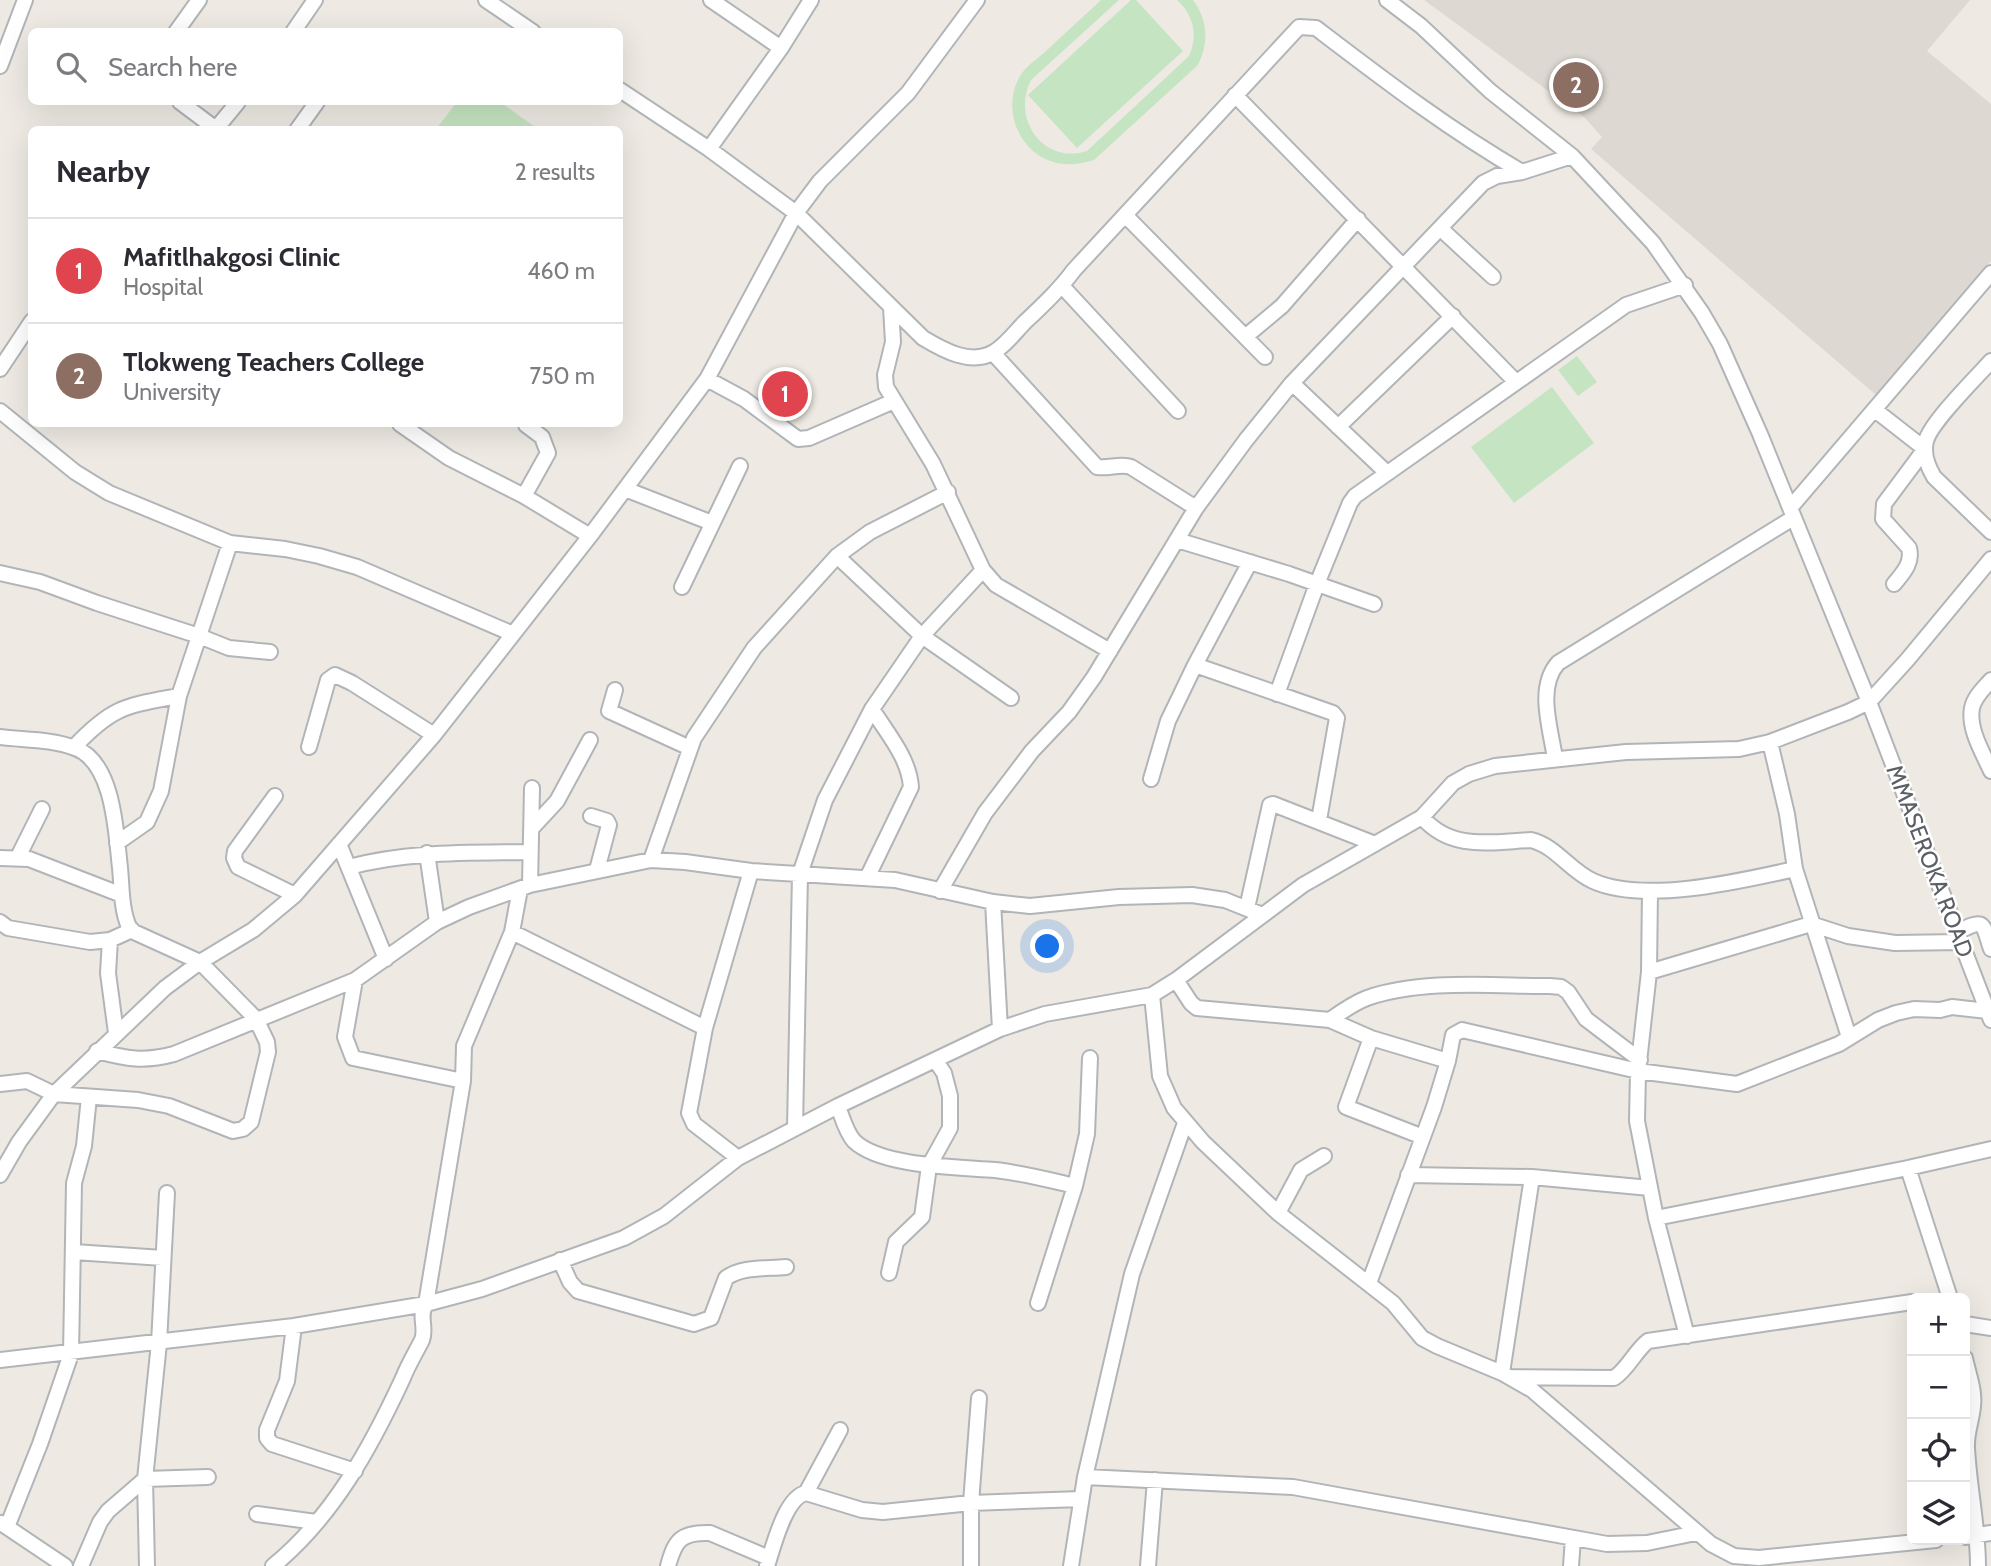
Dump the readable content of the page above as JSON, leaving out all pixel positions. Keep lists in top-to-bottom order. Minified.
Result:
{"streets":{"street":["MMASEROKA ROAD"]},"page":{"search":"Search here","pins":["2","1"],"heading":["Nearby","2 results"],"list":[{"mark":"1","name":"Mafitlhakgosi Clinic","note":"Hospital","value":"460 m"},{"mark":"2","name":"Tlokweng Teachers College","note":"University","value":"750 m"}],"map_buttons":["+","−"]}}
